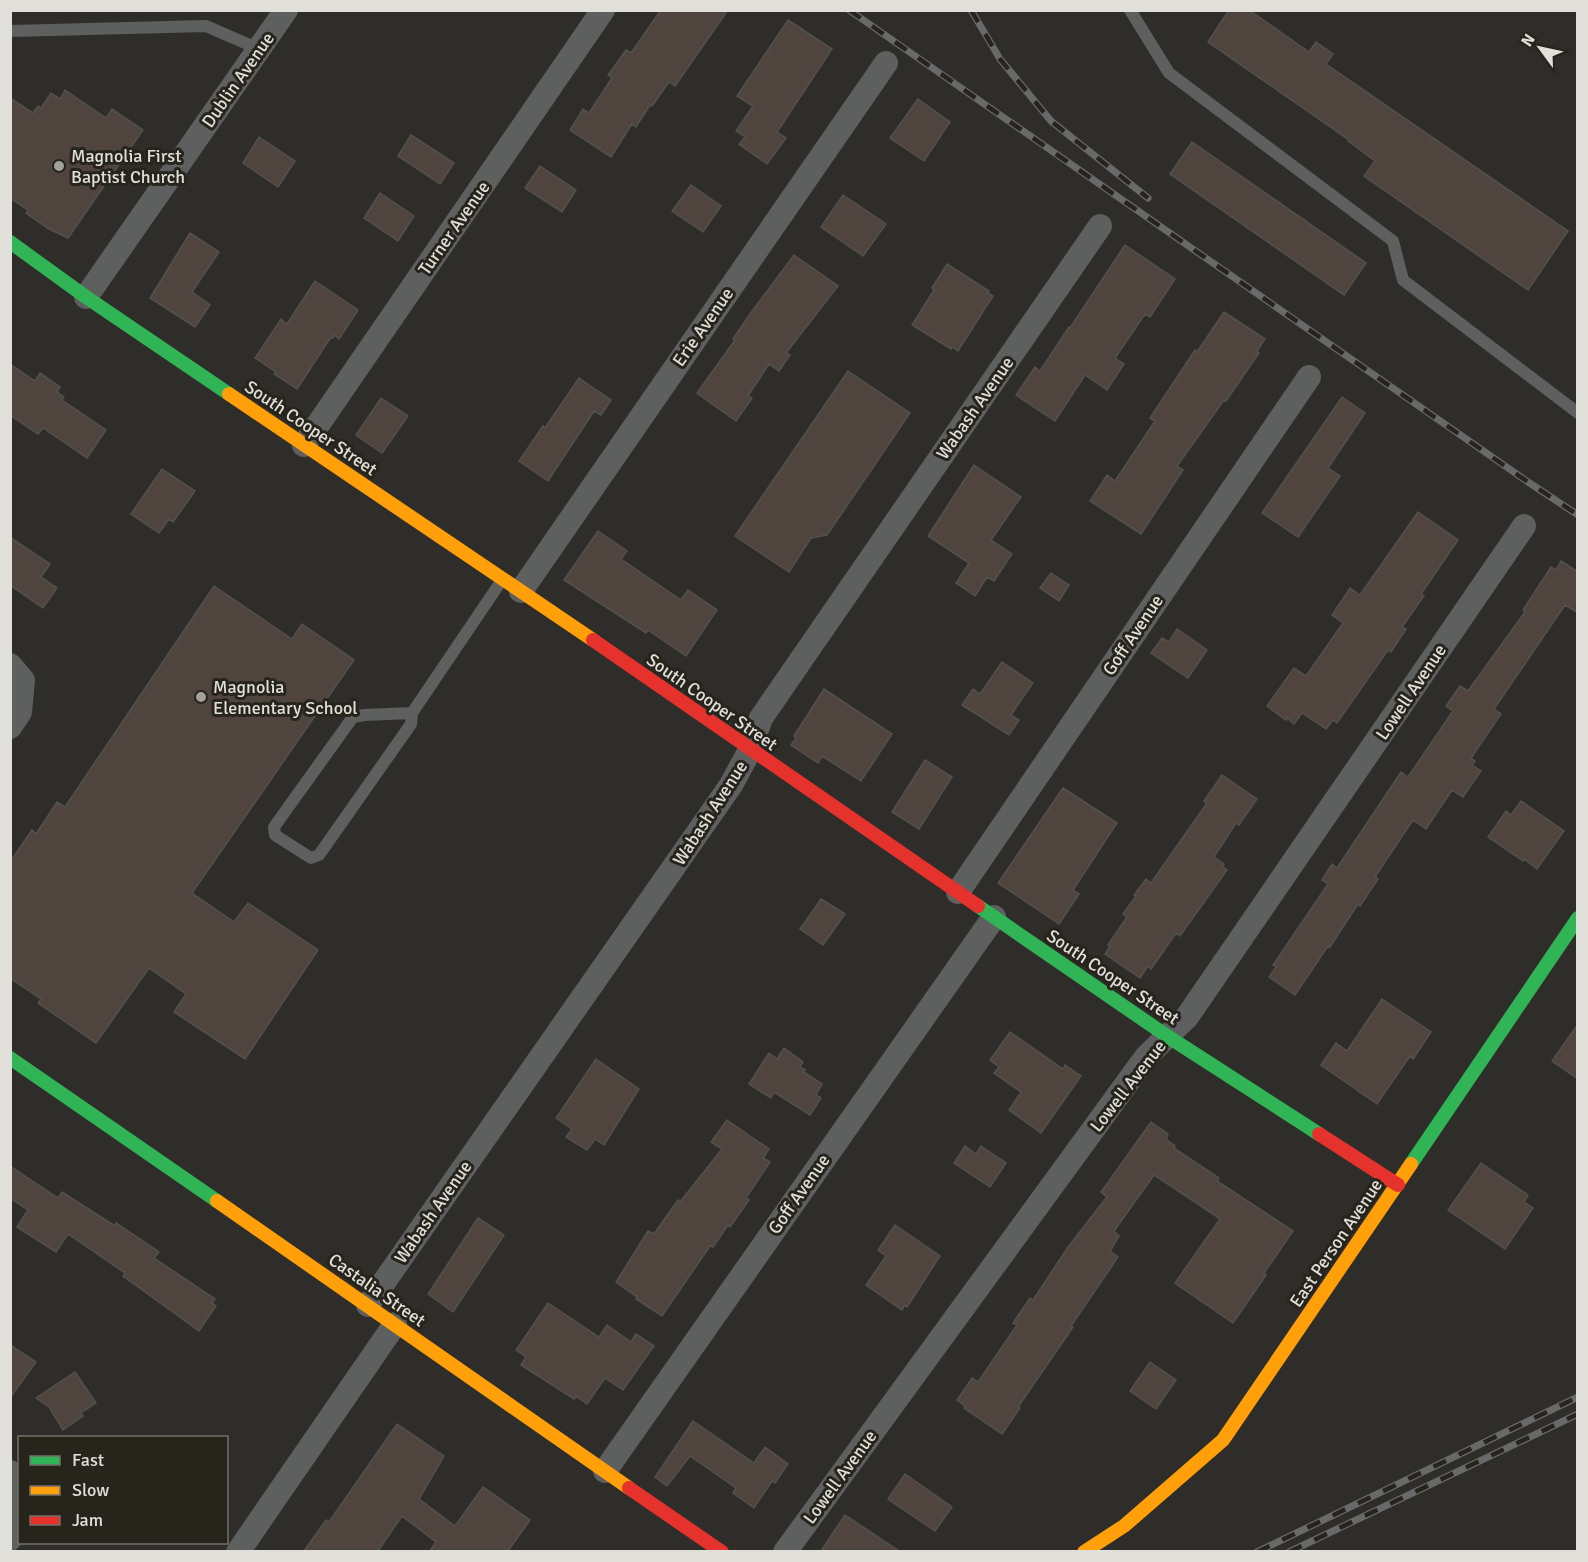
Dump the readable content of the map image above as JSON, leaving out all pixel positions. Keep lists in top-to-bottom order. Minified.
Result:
{"streets":{"street":["Dublin Avenue","Turner Avenue","Erie Avenue","Wabash Avenue","South Cooper Street","Goff Avenue","Lowell Avenue","East Person Avenue","Castalia Street"]},"crossings":[["Dublin Avenue","South Cooper Street"],["Turner Avenue","South Cooper Street"],["Erie Avenue","South Cooper Street"],["Wabash Avenue","South Cooper Street"],["Wabash Avenue","Castalia Street"],["South Cooper Street","Goff Avenue"],["South Cooper Street","Lowell Avenue"],["South Cooper Street","East Person Avenue"],["Goff Avenue","Castalia Street"]],"places":["Magnolia First Baptist Church","Magnolia Elementary School"],"legend":["Fast","Slow","Jam"],"north":"top left"}
